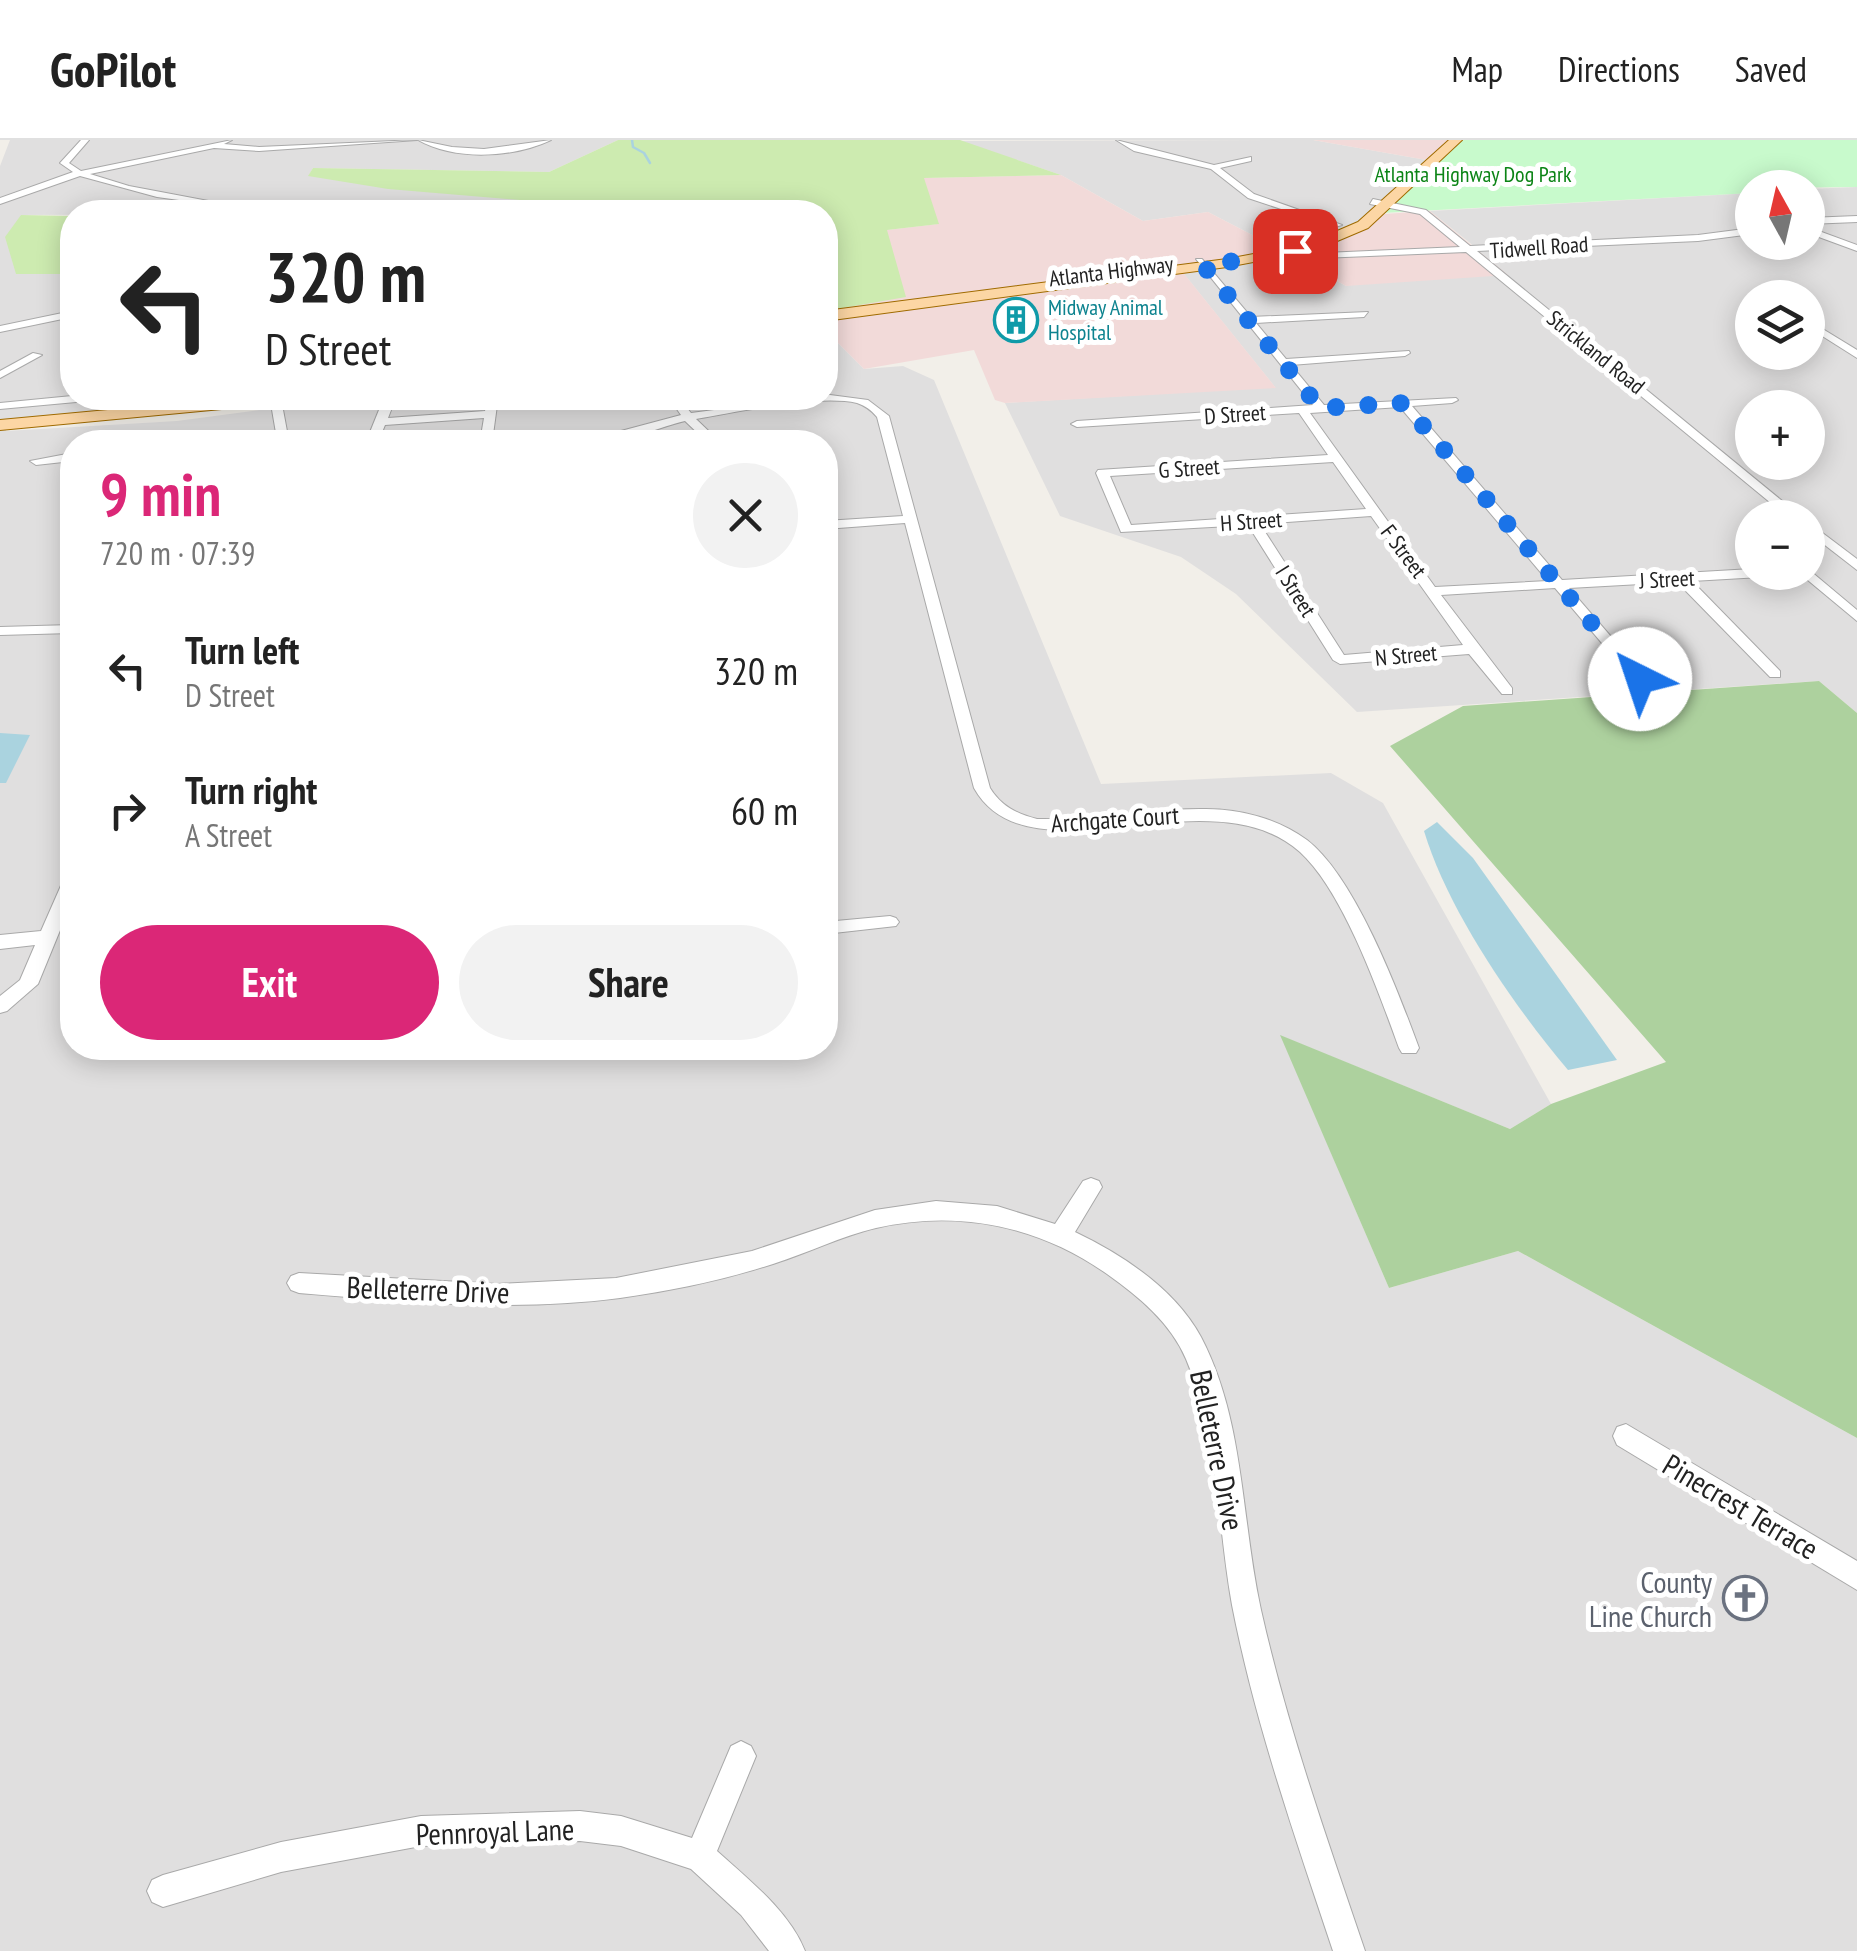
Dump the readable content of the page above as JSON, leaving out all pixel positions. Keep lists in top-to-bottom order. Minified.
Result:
{"streets":{"main road":["Atlanta Highway"],"street":["Tidwell Road","Strickland Road","D Street","G Street","H Street","F Street","J Street","I Street","N Street","Archgate Court","Belleterre Drive","Pinecrest Terrace","Pennroyal Lane"]},"crossings":[["Tidwell Road","Strickland Road"],["Atlanta Highway","Strickland Road"],["D Street","F Street"],["G Street","H Street"],["G Street","F Street"],["H Street","F Street"],["H Street","I Street"],["F Street","N Street"],["I Street","N Street"]],"parks":["Atlanta Highway Dog Park"],"places":{"building":["Midway Animal Hospital"],"church":["County Line Church"]},"north":"top","page":{"header":"GoPilot","nav":["Map","Directions","Saved"],"map_buttons":["+","−"],"turn":["320 m","D Street"],"heading":["9 min","720 m · 07:39"],"list":[{"name":"Turn left","note":"D Street","value":"320 m"},{"name":"Turn right","note":"A Street","value":"60 m"}],"buttons":["Exit","Share"]}}
